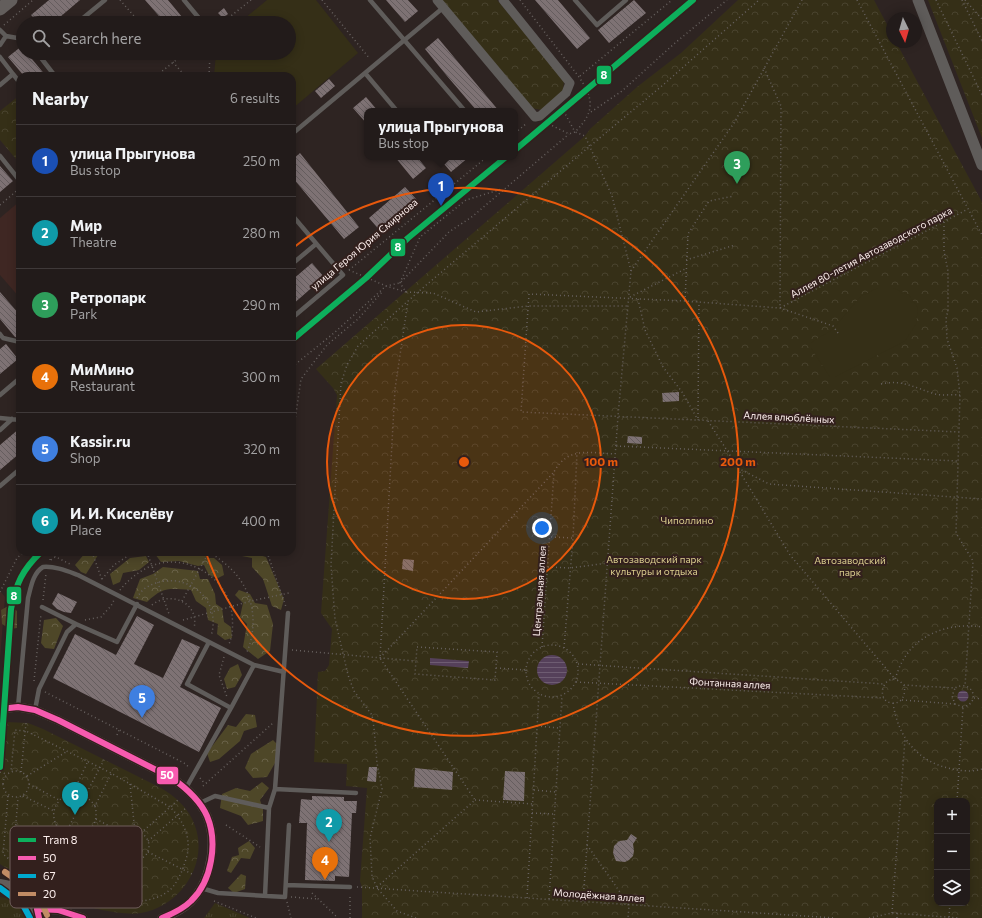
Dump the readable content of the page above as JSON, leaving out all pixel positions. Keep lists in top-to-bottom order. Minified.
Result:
{"streets":{"lane":["улица Героя Юрия Смирнова"],"path":["Аллея 80-летия Автозаводского парка","Аллея влюблённых","Центральная аллея","Фонтанная аллея","Молодёжная аллея"]},"crossings":[["Центральная аллея","Фонтанная аллея"]],"parks":["Чиполлино","Автозаводский парк культуры и отдыха","Автозаводский парк"],"lines":["tram line 8","transit line 50","transit line 20","transit line 67"],"legend":["Tram 8","50","67","20"],"north":"bottom","page":{"search":"Search here","heading":["Nearby","6 results"],"popup":["улица Прыгунова","Bus stop"],"list":[{"mark":"1","name":"улица Прыгунова","note":"Bus stop","value":"250 m"},{"mark":"2","name":"Мир","note":"Theatre","value":"280 m"},{"mark":"3","name":"Ретропарк","note":"Park","value":"290 m"},{"mark":"4","name":"МиМино","note":"Restaurant","value":"300 m"},{"mark":"5","name":"Kassir.ru","note":"Shop","value":"320 m"},{"mark":"6","name":"И. И. Киселёву","note":"Place","value":"400 m"}],"pins":["3","1","5","6","2","4"],"map_buttons":["+","−"]},"rings":["100 m","200 m"]}
